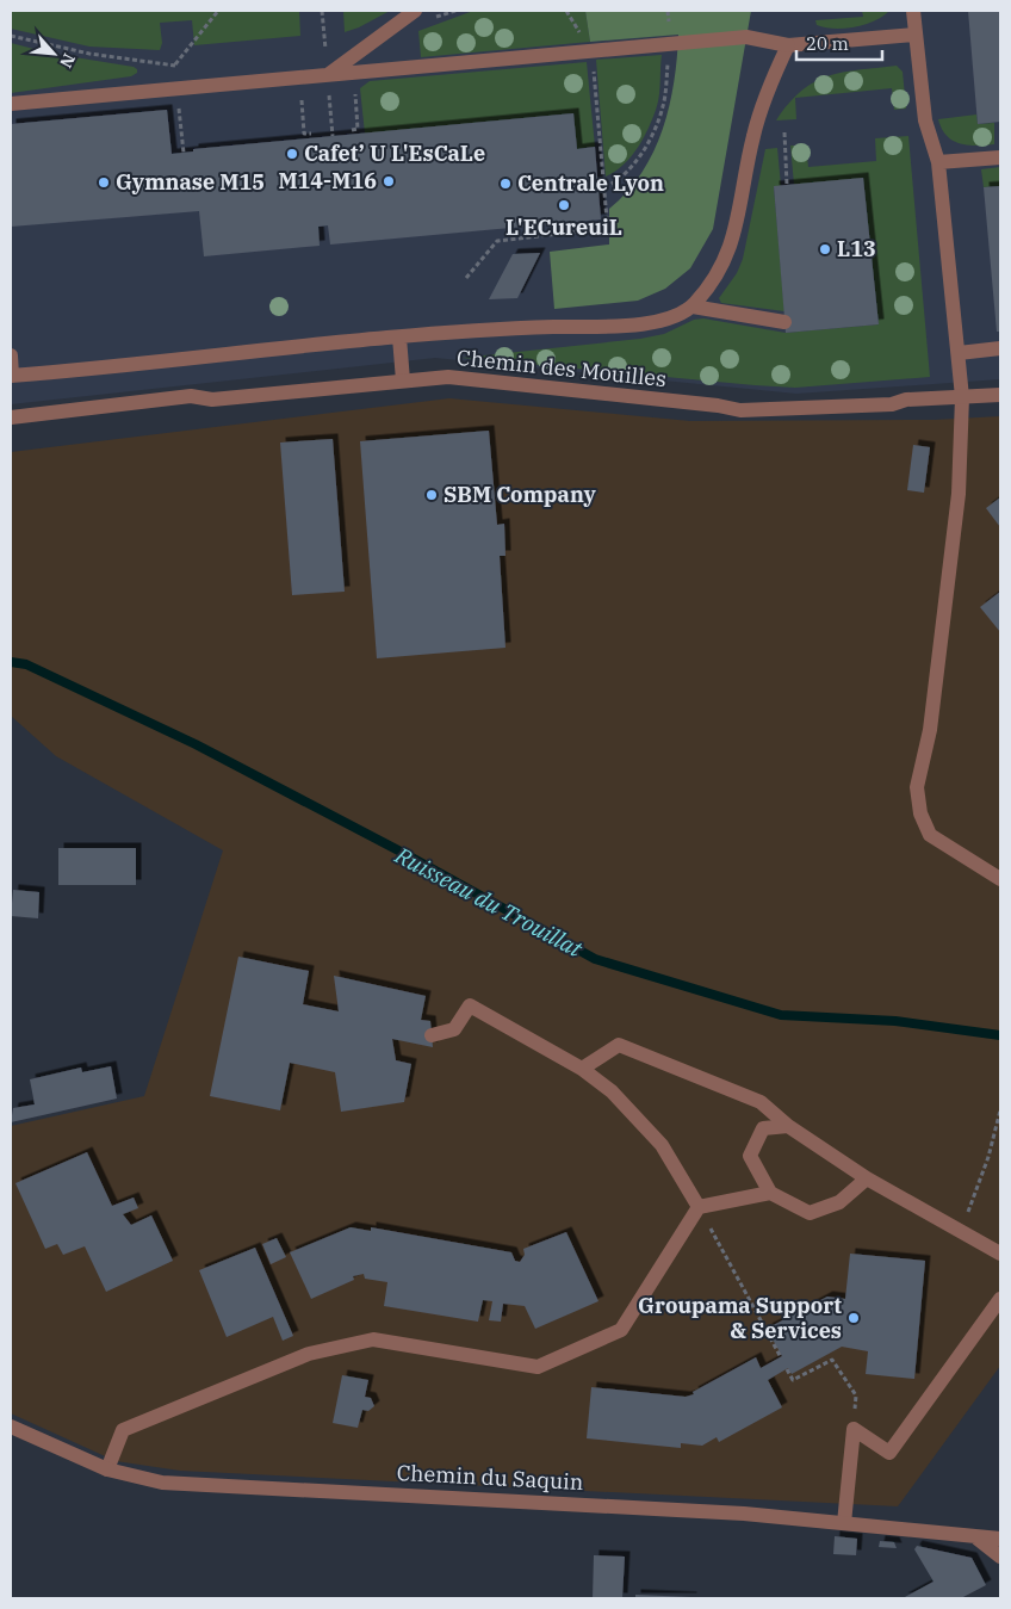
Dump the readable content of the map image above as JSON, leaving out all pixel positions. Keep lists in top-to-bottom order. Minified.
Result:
{"streets":{"street":["Chemin des Mouilles","Chemin du Saquin"]},"water":["Ruisseau du Trouillat"],"places":["Cafet’ U L'EsCaLe","M14-M16","Gymnase M15","Centrale Lyon","L'ECureuiL","L13","SBM Company","Groupama Support & Services"],"scale_bar":"20 m","north":"bottom right"}
